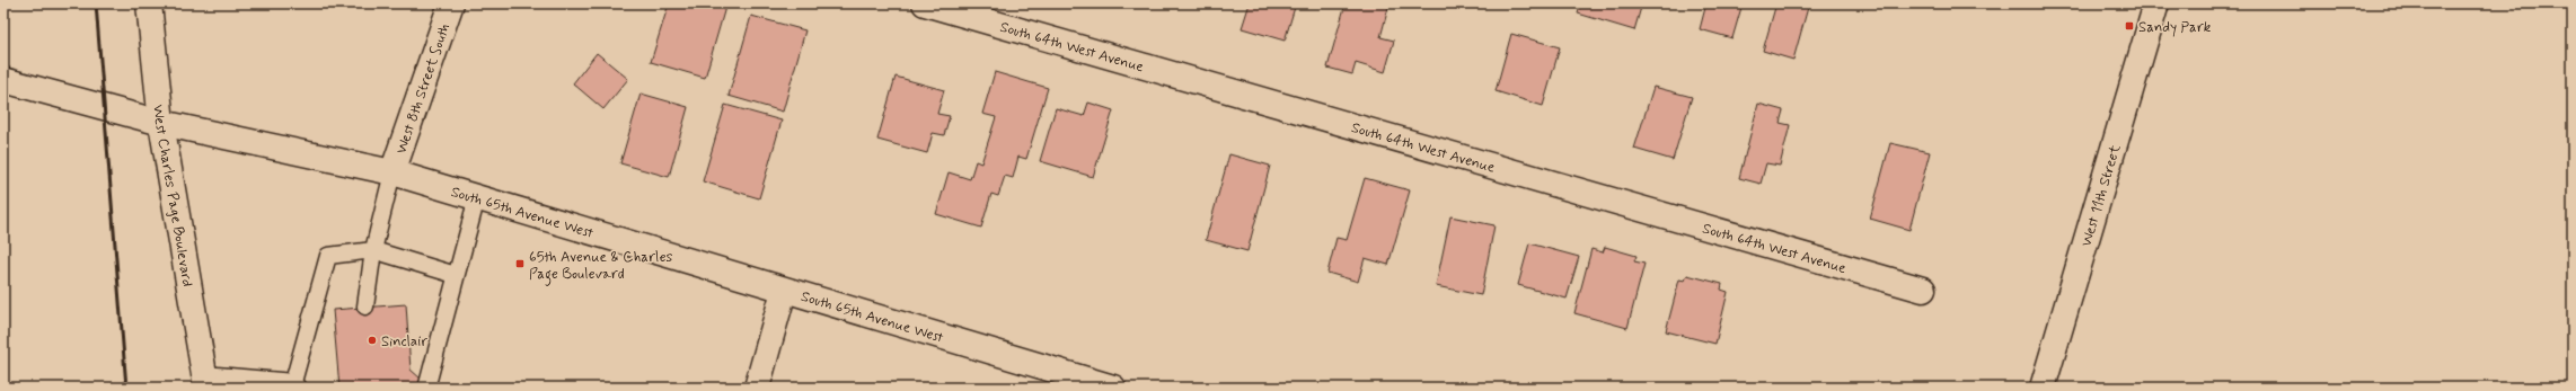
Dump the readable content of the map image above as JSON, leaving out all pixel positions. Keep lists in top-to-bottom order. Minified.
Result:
{"streets":{"street":["South 64th West Avenue","West 8th Street South","West Charles Page Boulevard","West 11th Street","South 65th Avenue West"]},"crossings":[["West 8th Street South","South 65th Avenue West"],["West Charles Page Boulevard","South 65th Avenue West"]],"places":{"transit":["Sandy Park","65th Avenue & Charles Page Boulevard"],"other":["Sinclair"]}}
